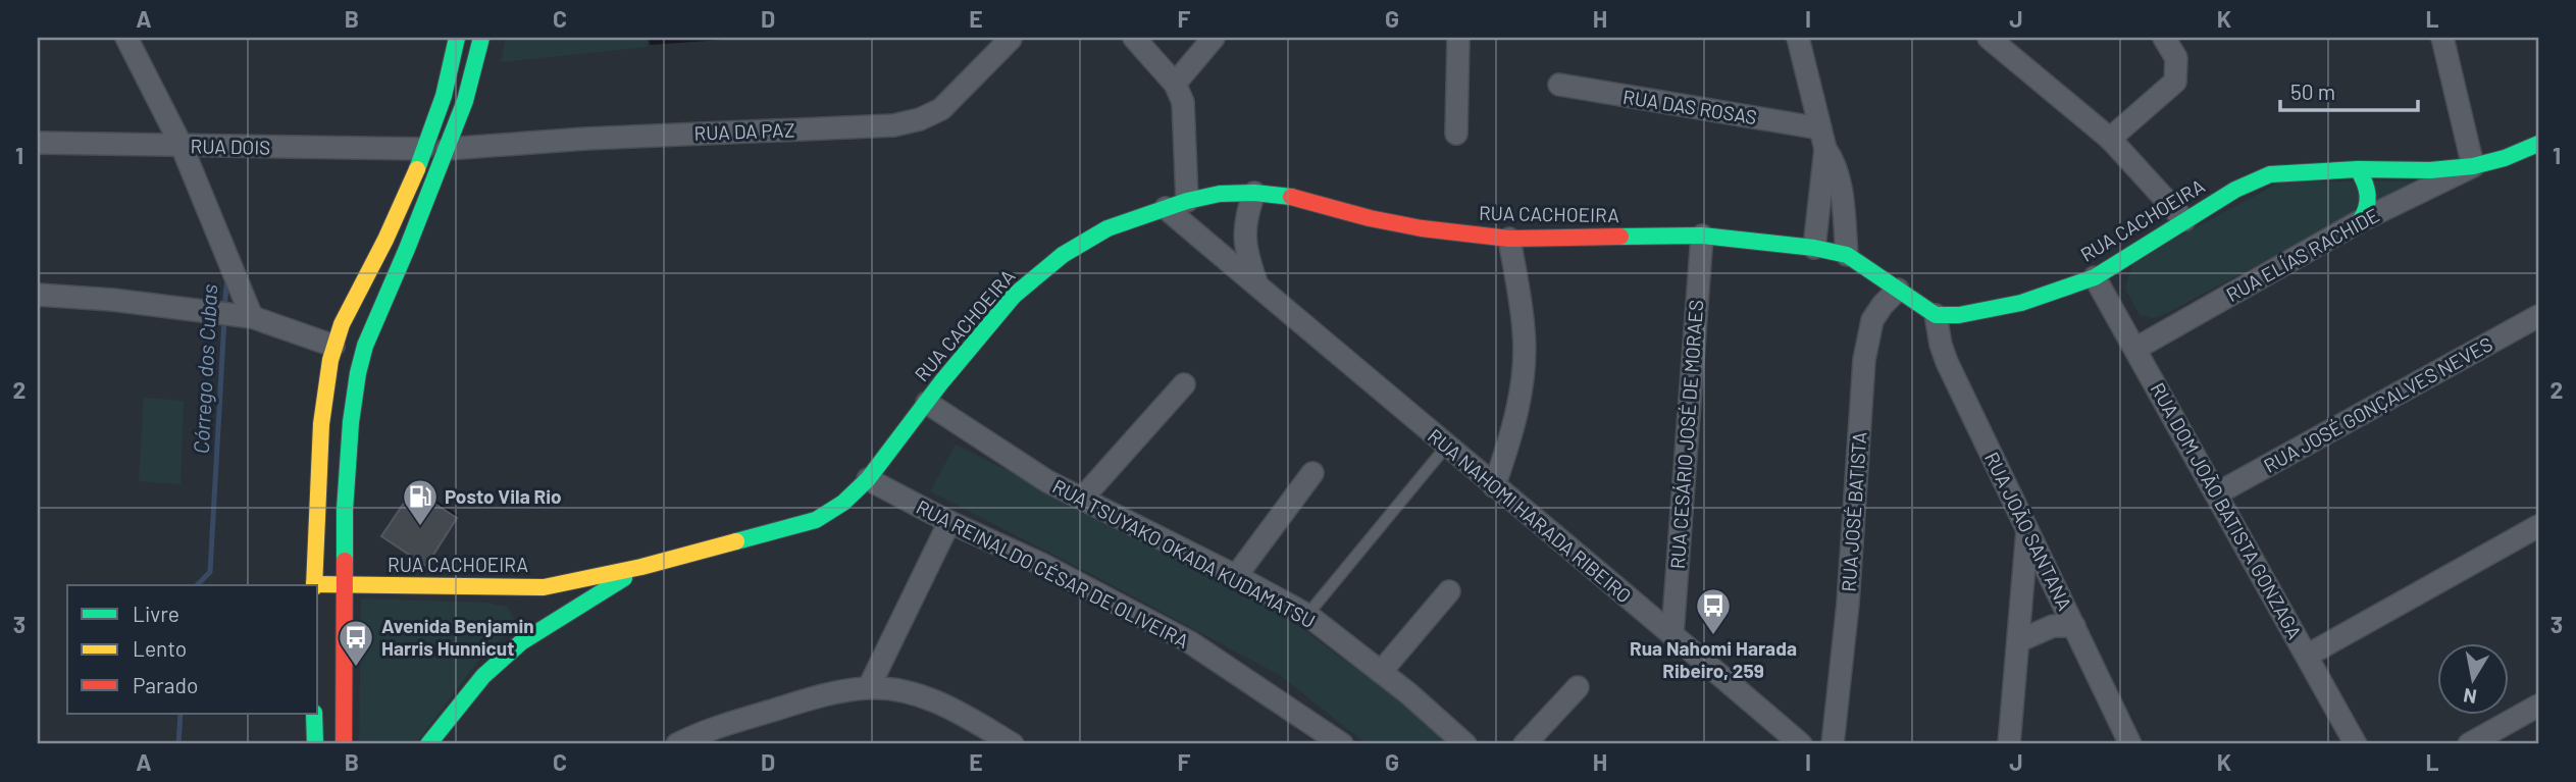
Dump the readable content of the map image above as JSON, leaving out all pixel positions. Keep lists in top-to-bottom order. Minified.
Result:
{"streets":{"main road":["RUA CACHOEIRA"],"street":["RUA DAS ROSAS","RUA DA PAZ","RUA DOIS","RUA ELÍAS RACHIDE","RUA JOSÉ GONÇALVES NEVES","RUA CESÁRIO JOSÉ DE MORAES","RUA DOM JOÃO BATISTA GONZAGA","RUA JOSÉ BATISTA","RUA NAHOMI HARADA RIBEIRO","RUA JOÃO SANTANA","RUA TSUYAKO OKADA KUDAMATSU","RUA REINALDO CÉSAR DE OLIVEIRA"]},"crossings":[["RUA CACHOEIRA","RUA ELÍAS RACHIDE"],["RUA CACHOEIRA","RUA CESÁRIO JOSÉ DE MORAES"],["RUA CACHOEIRA","RUA DOM JOÃO BATISTA GONZAGA"],["RUA CACHOEIRA","RUA JOSÉ BATISTA"],["RUA CACHOEIRA","RUA NAHOMI HARADA RIBEIRO"],["RUA CACHOEIRA","RUA JOÃO SANTANA"],["RUA CACHOEIRA","RUA TSUYAKO OKADA KUDAMATSU"],["RUA CACHOEIRA","RUA REINALDO CÉSAR DE OLIVEIRA"],["RUA ELÍAS RACHIDE","RUA DOM JOÃO BATISTA GONZAGA"],["RUA JOSÉ GONÇALVES NEVES","RUA DOM JOÃO BATISTA GONZAGA"],["RUA CESÁRIO JOSÉ DE MORAES","RUA NAHOMI HARADA RIBEIRO"]],"water":["Córrego dos Cubas"],"places":{"fuel station":["Posto Vila Rio"],"bus stop":["Rua Nahomi Harada Ribeiro, 259","Avenida Benjamin Harris Hunnicut"]},"legend":["Livre","Lento","Parado"],"scale_bar":"50 m","north":"bottom","grid":{"columns":["A","B","C","D","E","F","G","H","I","J","K","L"],"rows":["1","2","3"]}}
